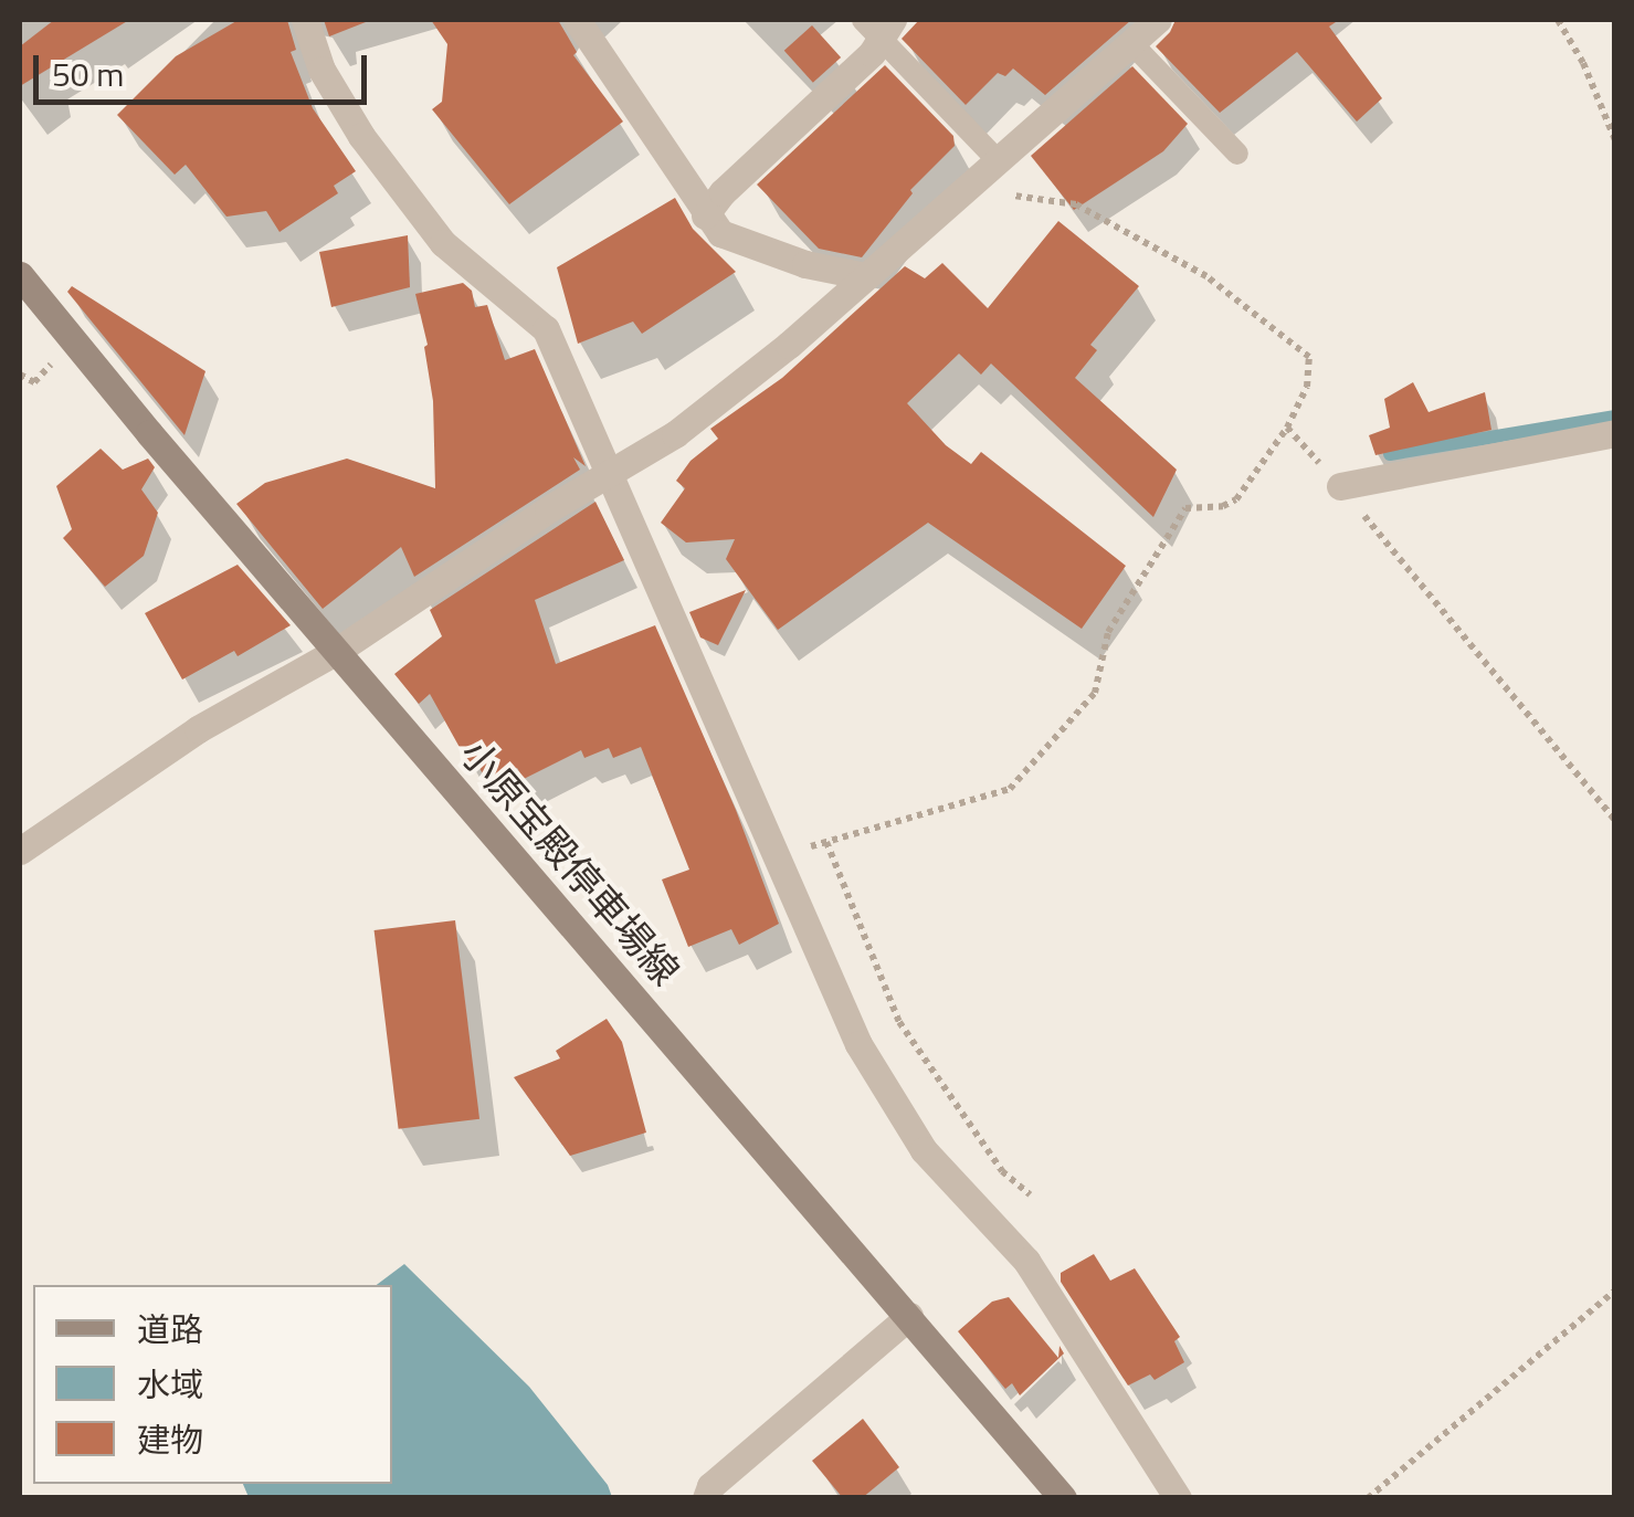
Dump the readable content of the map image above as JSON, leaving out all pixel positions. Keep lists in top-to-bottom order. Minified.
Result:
{"streets":{"main road":["小原宝殿停車場線"]},"legend":["道路","水域","建物"],"scale_bar":"50 m"}
